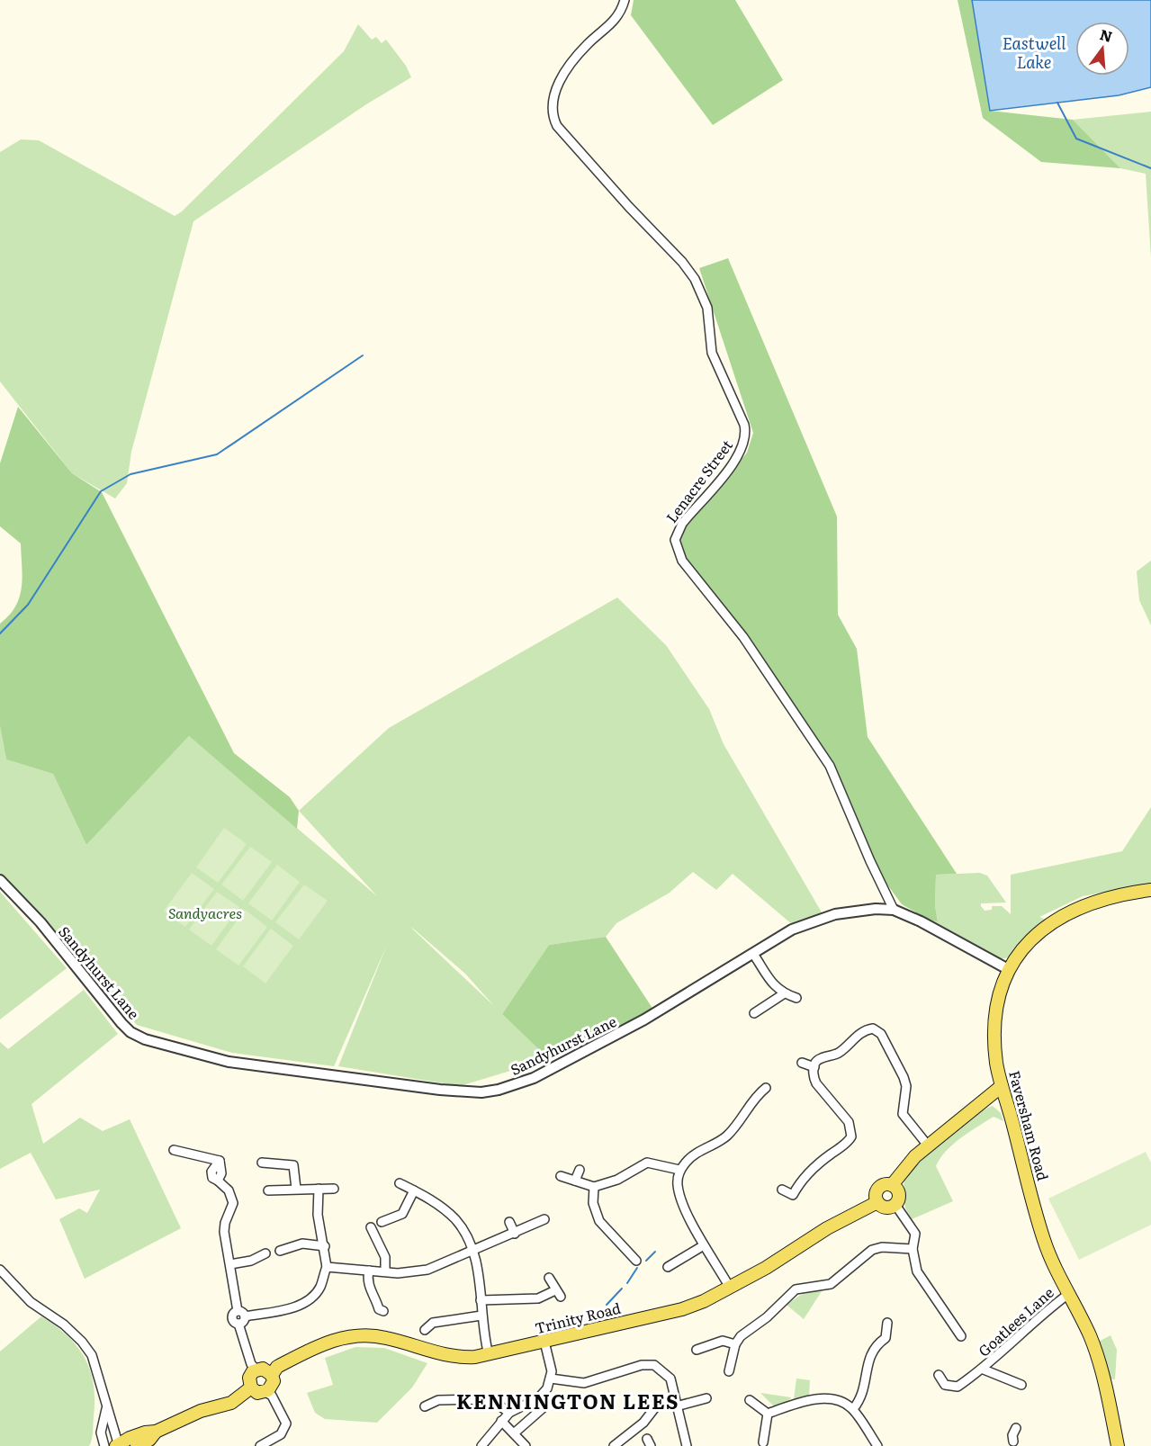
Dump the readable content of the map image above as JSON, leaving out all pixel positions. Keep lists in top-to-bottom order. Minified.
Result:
{"streets":{"main road":["Faversham Road","Trinity Road"],"street":["Lenacre Street","Sandyhurst Lane","Goatlees Lane"]},"crossings":[["Lenacre Street","Sandyhurst Lane"],["Sandyhurst Lane","Faversham Road"],["Faversham Road","Trinity Road"],["Faversham Road","Goatlees Lane"]],"districts":["KENNINGTON LEES"],"water":["Eastwell Lake"],"parks":["Sandyacres"],"north":"top"}
